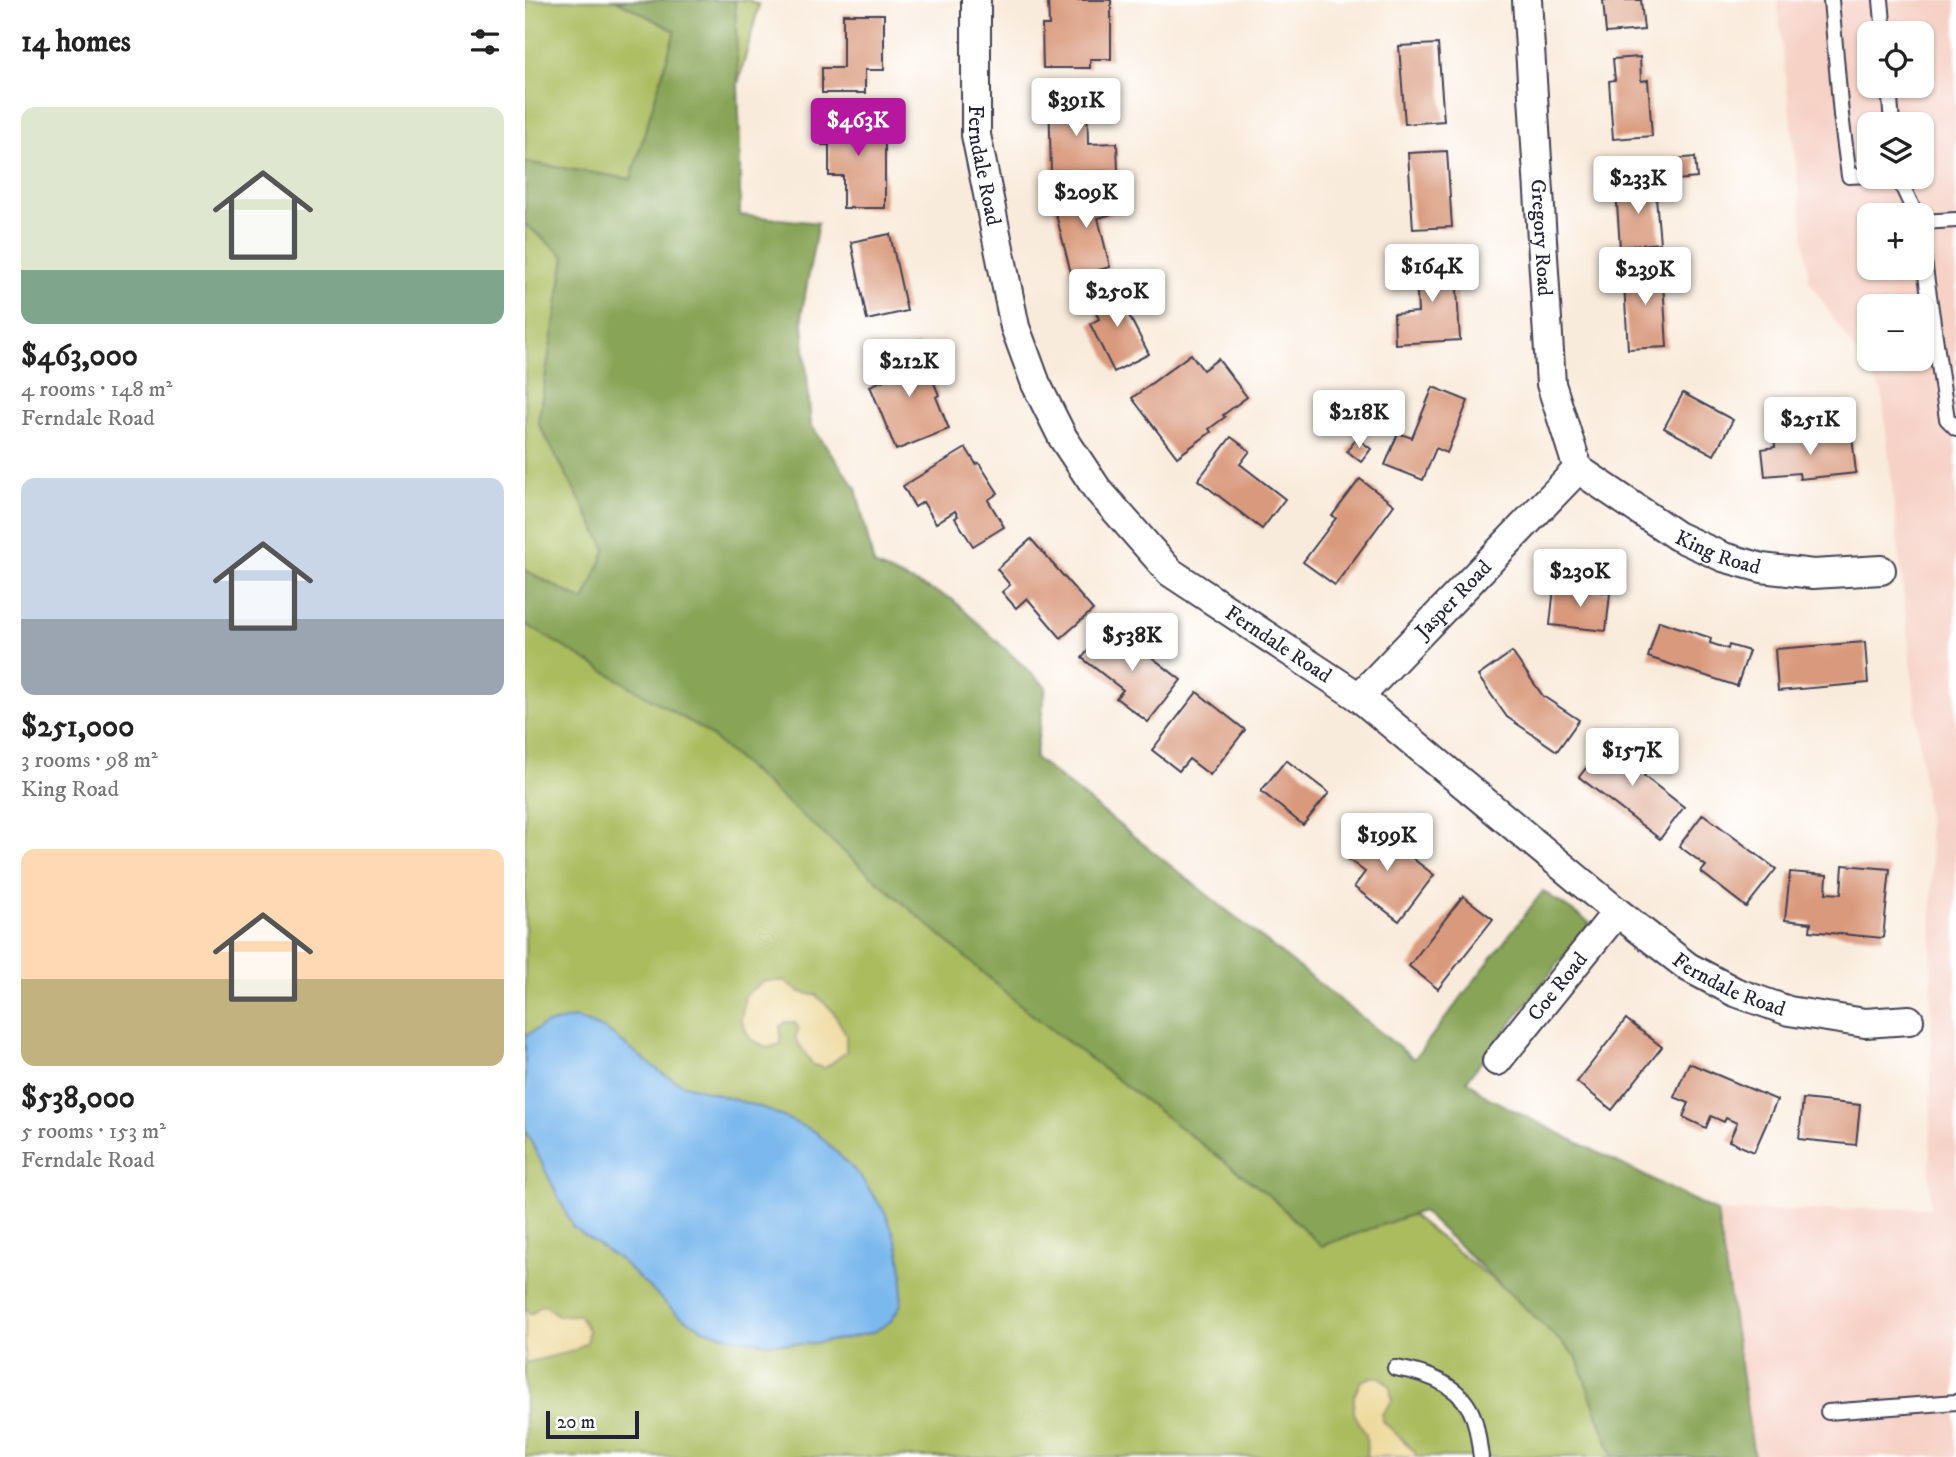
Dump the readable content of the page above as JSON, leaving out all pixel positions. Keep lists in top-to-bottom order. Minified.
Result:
{"streets":{"street":["Ferndale Road","Gregory Road","King Road","Jasper Road","Coe Road"]},"crossings":[["Ferndale Road","Jasper Road"],["Ferndale Road","Coe Road"],["Gregory Road","King Road"],["Gregory Road","Jasper Road"],["King Road","Jasper Road"]],"scale_bar":"20 m","page":{"heading":"14 homes","map_buttons":["+","−"],"price":["$391K","$463K","$233K","$209K","$164K","$239K","$250K","$212K","$218K","$251K","$230K","$538K","$157K","$199K"],"list":[{"name":"$463,000","note":"4 rooms · 148 m² · Ferndale Road"},{"name":"$251,000","note":"3 rooms · 98 m² · King Road"},{"name":"$538,000","note":"5 rooms · 153 m² · Ferndale Road"}],"scale":"20 m"}}
